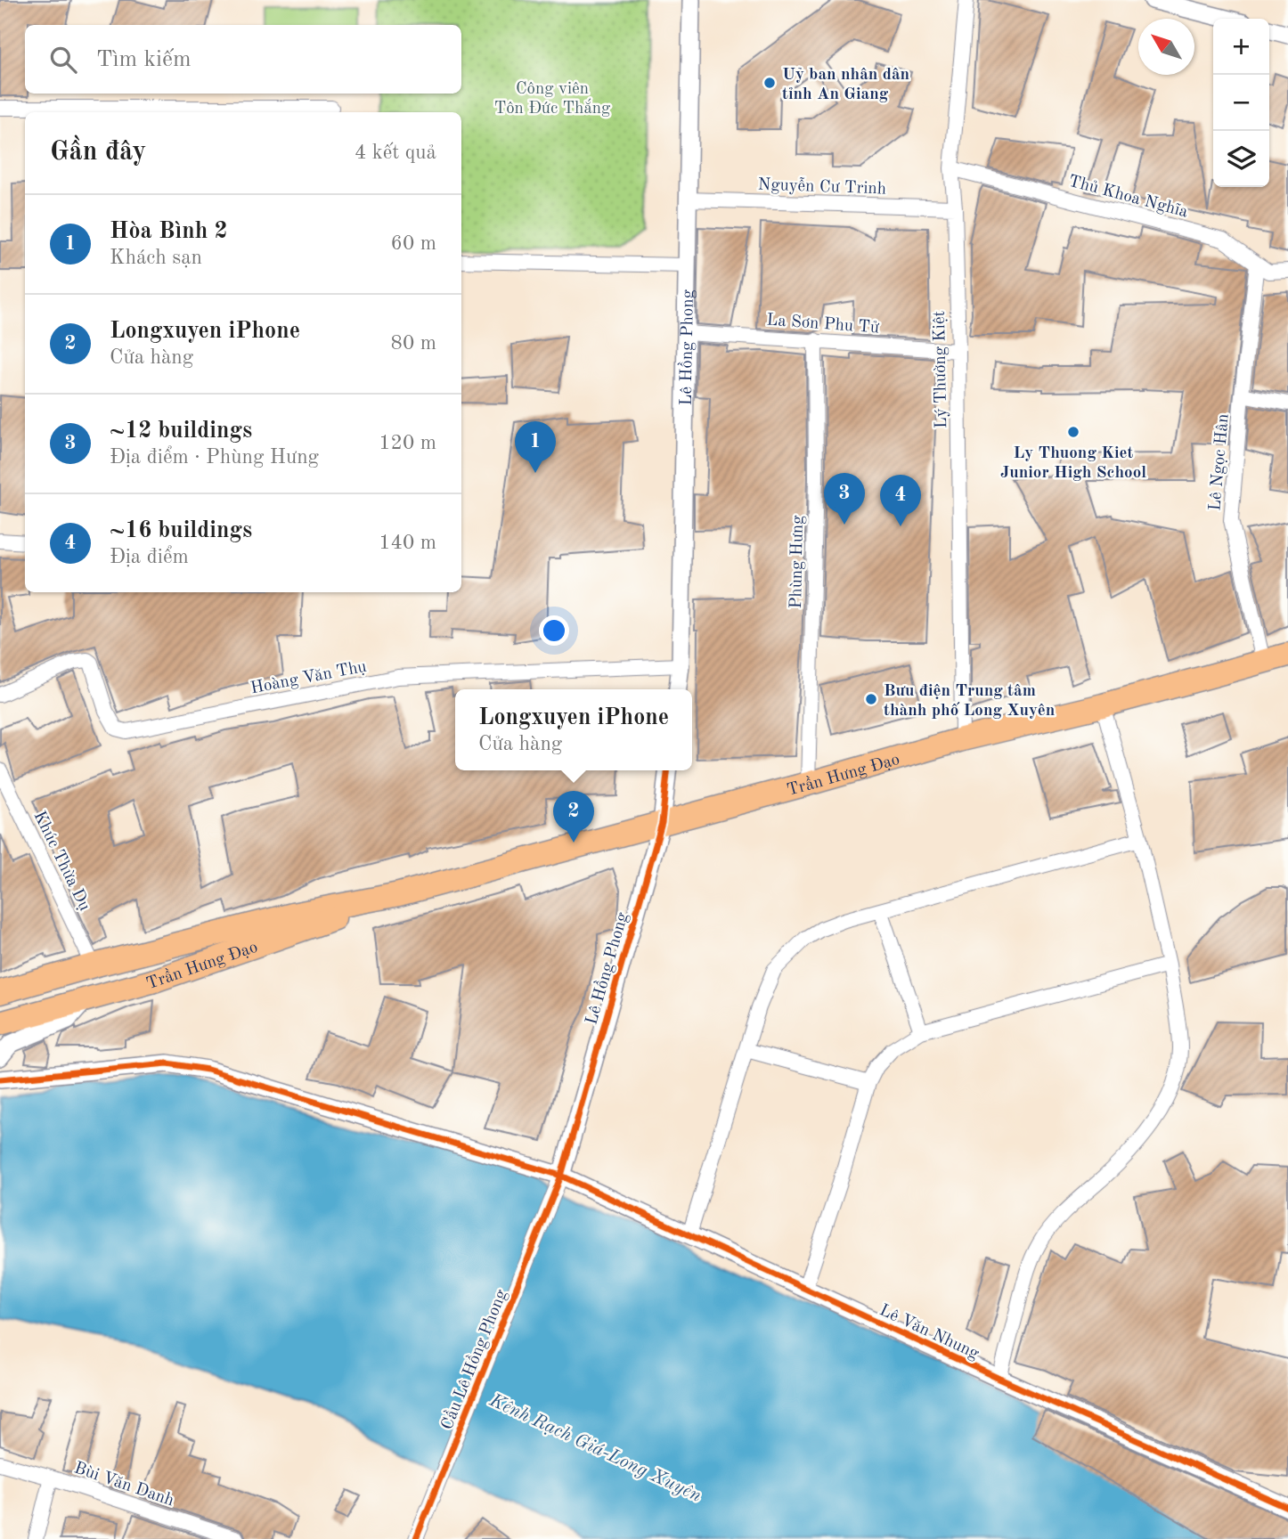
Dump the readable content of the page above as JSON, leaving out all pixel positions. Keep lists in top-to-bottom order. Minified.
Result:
{"streets":{"highway":["Trần Hưng Đạo"],"street":["Nguyễn Cư Trinh","Thủ Khoa Nghĩa","La Sơn Phu Tử","Lê Hồng Phong","Lý Thường Kiệt","Lê Ngọc Hân","Phùng Hưng","Hoàng Văn Thụ","Khúc Thừa Dụ","Lê Văn Nhung","Cầu Lê Hồng Phong","Bùi Văn Danh"]},"crossings":[["Nguyễn Cư Trinh","Lê Hồng Phong"],["Nguyễn Cư Trinh","Lý Thường Kiệt"],["Thủ Khoa Nghĩa","Lý Thường Kiệt"],["Thủ Khoa Nghĩa","Lê Ngọc Hân"],["La Sơn Phu Tử","Lê Hồng Phong"],["La Sơn Phu Tử","Lý Thường Kiệt"],["La Sơn Phu Tử","Phùng Hưng"],["Lê Hồng Phong","Hoàng Văn Thụ"],["Lê Hồng Phong","Trần Hưng Đạo"],["Lê Hồng Phong","Lê Văn Nhung"],["Lê Hồng Phong","Cầu Lê Hồng Phong"],["Lý Thường Kiệt","Trần Hưng Đạo"],["Lê Ngọc Hân","Trần Hưng Đạo"],["Phùng Hưng","Trần Hưng Đạo"],["Trần Hưng Đạo","Khúc Thừa Dụ"],["Lê Văn Nhung","Cầu Lê Hồng Phong"]],"water":["Kênh Rạch Giá-Long Xuyên"],"parks":["Công viên Tôn Đức Thắng"],"places":["Uỷ ban nhân dân tỉnh An Giang","Ly Thuong Kiet Junior High School","Bưu điện Trung tâm thành phố Long Xuyên"],"north":"top left","page":{"map_buttons":["+","−"],"search":"Tìm kiếm","heading":["Gần đây","4 kết quả"],"list":[{"mark":"1","name":"Hòa Bình 2","note":"Khách sạn","value":"60 m"},{"mark":"2","name":"Longxuyen iPhone","note":"Cửa hàng","value":"80 m"},{"mark":"3","name":"~12 buildings","note":"Địa điểm · Phùng Hưng","value":"120 m"},{"mark":"4","name":"~16 buildings","note":"Địa điểm","value":"140 m"}],"pins":["1","3","4","2"],"popup":["Longxuyen iPhone","Cửa hàng"]}}
